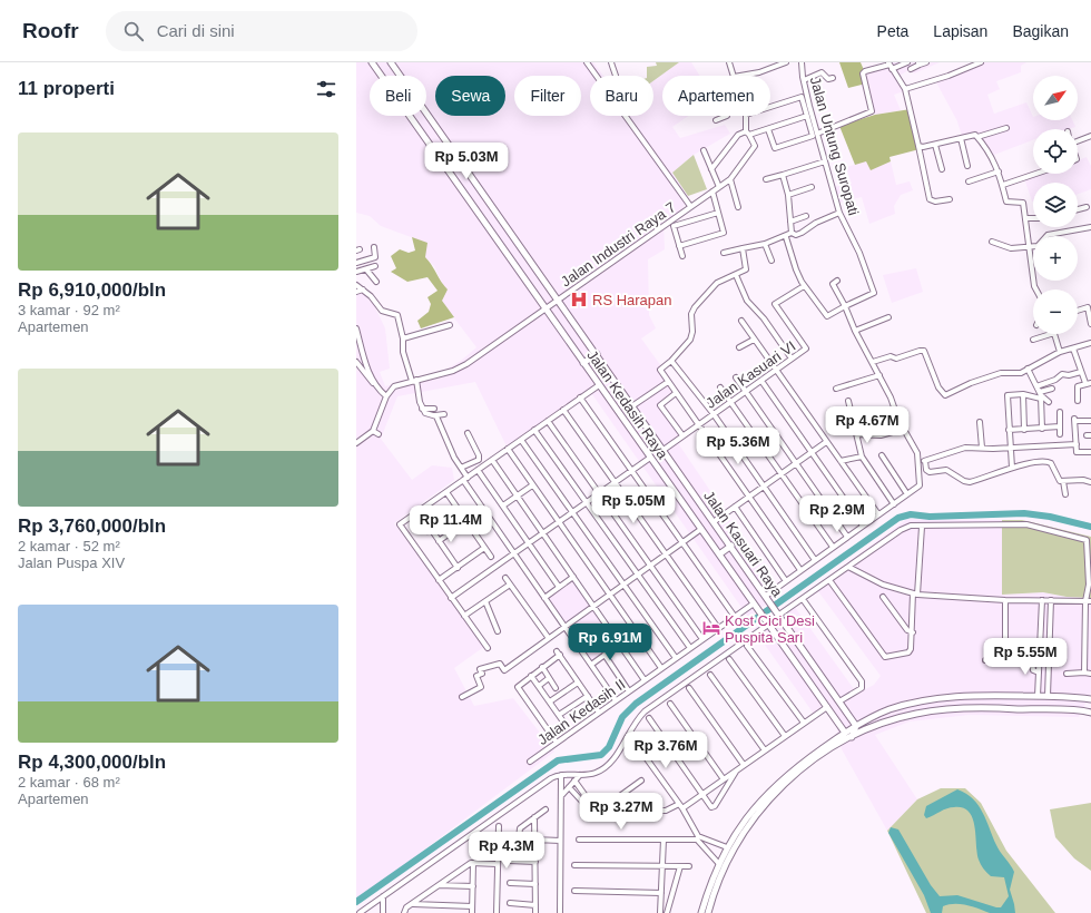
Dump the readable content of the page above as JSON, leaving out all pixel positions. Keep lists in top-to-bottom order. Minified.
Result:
{"streets":{"main road":["Jalan Kedasih Raya","Jalan Kasuari Raya"],"street":["Jalan Untung Suropati","Jalan Industri Raya 7","Jalan Kasuari VI","Jalan Kedasih II"]},"crossings":[["Jalan Industri Raya 7","Jalan Kedasih Raya"],["Jalan Industri Raya 7","Jalan Kasuari Raya"],["Jalan Kasuari VI","Jalan Kasuari Raya"],["Jalan Kedasih Raya","Jalan Kedasih II"]],"places":{"hospital":["RS Harapan"],"hotel":["Kost Cici Desi Puspita Sari"]},"north":"top right","page":{"header":"Roofr","search":"Cari di sini","nav":["Peta","Lapisan","Bagikan"],"heading":"11 properti","map_buttons":["+","−"],"chip":["Beli","Sewa","Filter","Baru","Apartemen"],"list":[{"name":"Rp 6,910,000/bln","note":"3 kamar · 92 m² · Apartemen"},{"name":"Rp 3,760,000/bln","note":"2 kamar · 52 m² · Jalan Puspa XIV"},{"name":"Rp 4,300,000/bln","note":"2 kamar · 68 m² · Apartemen"}],"price":["Rp 5.03M","Rp 4.67M","Rp 5.36M","Rp 5.05M","Rp 2.9M","Rp 11.4M","Rp 6.91M","Rp 5.55M","Rp 3.76M","Rp 3.27M","Rp 4.3M"]}}
